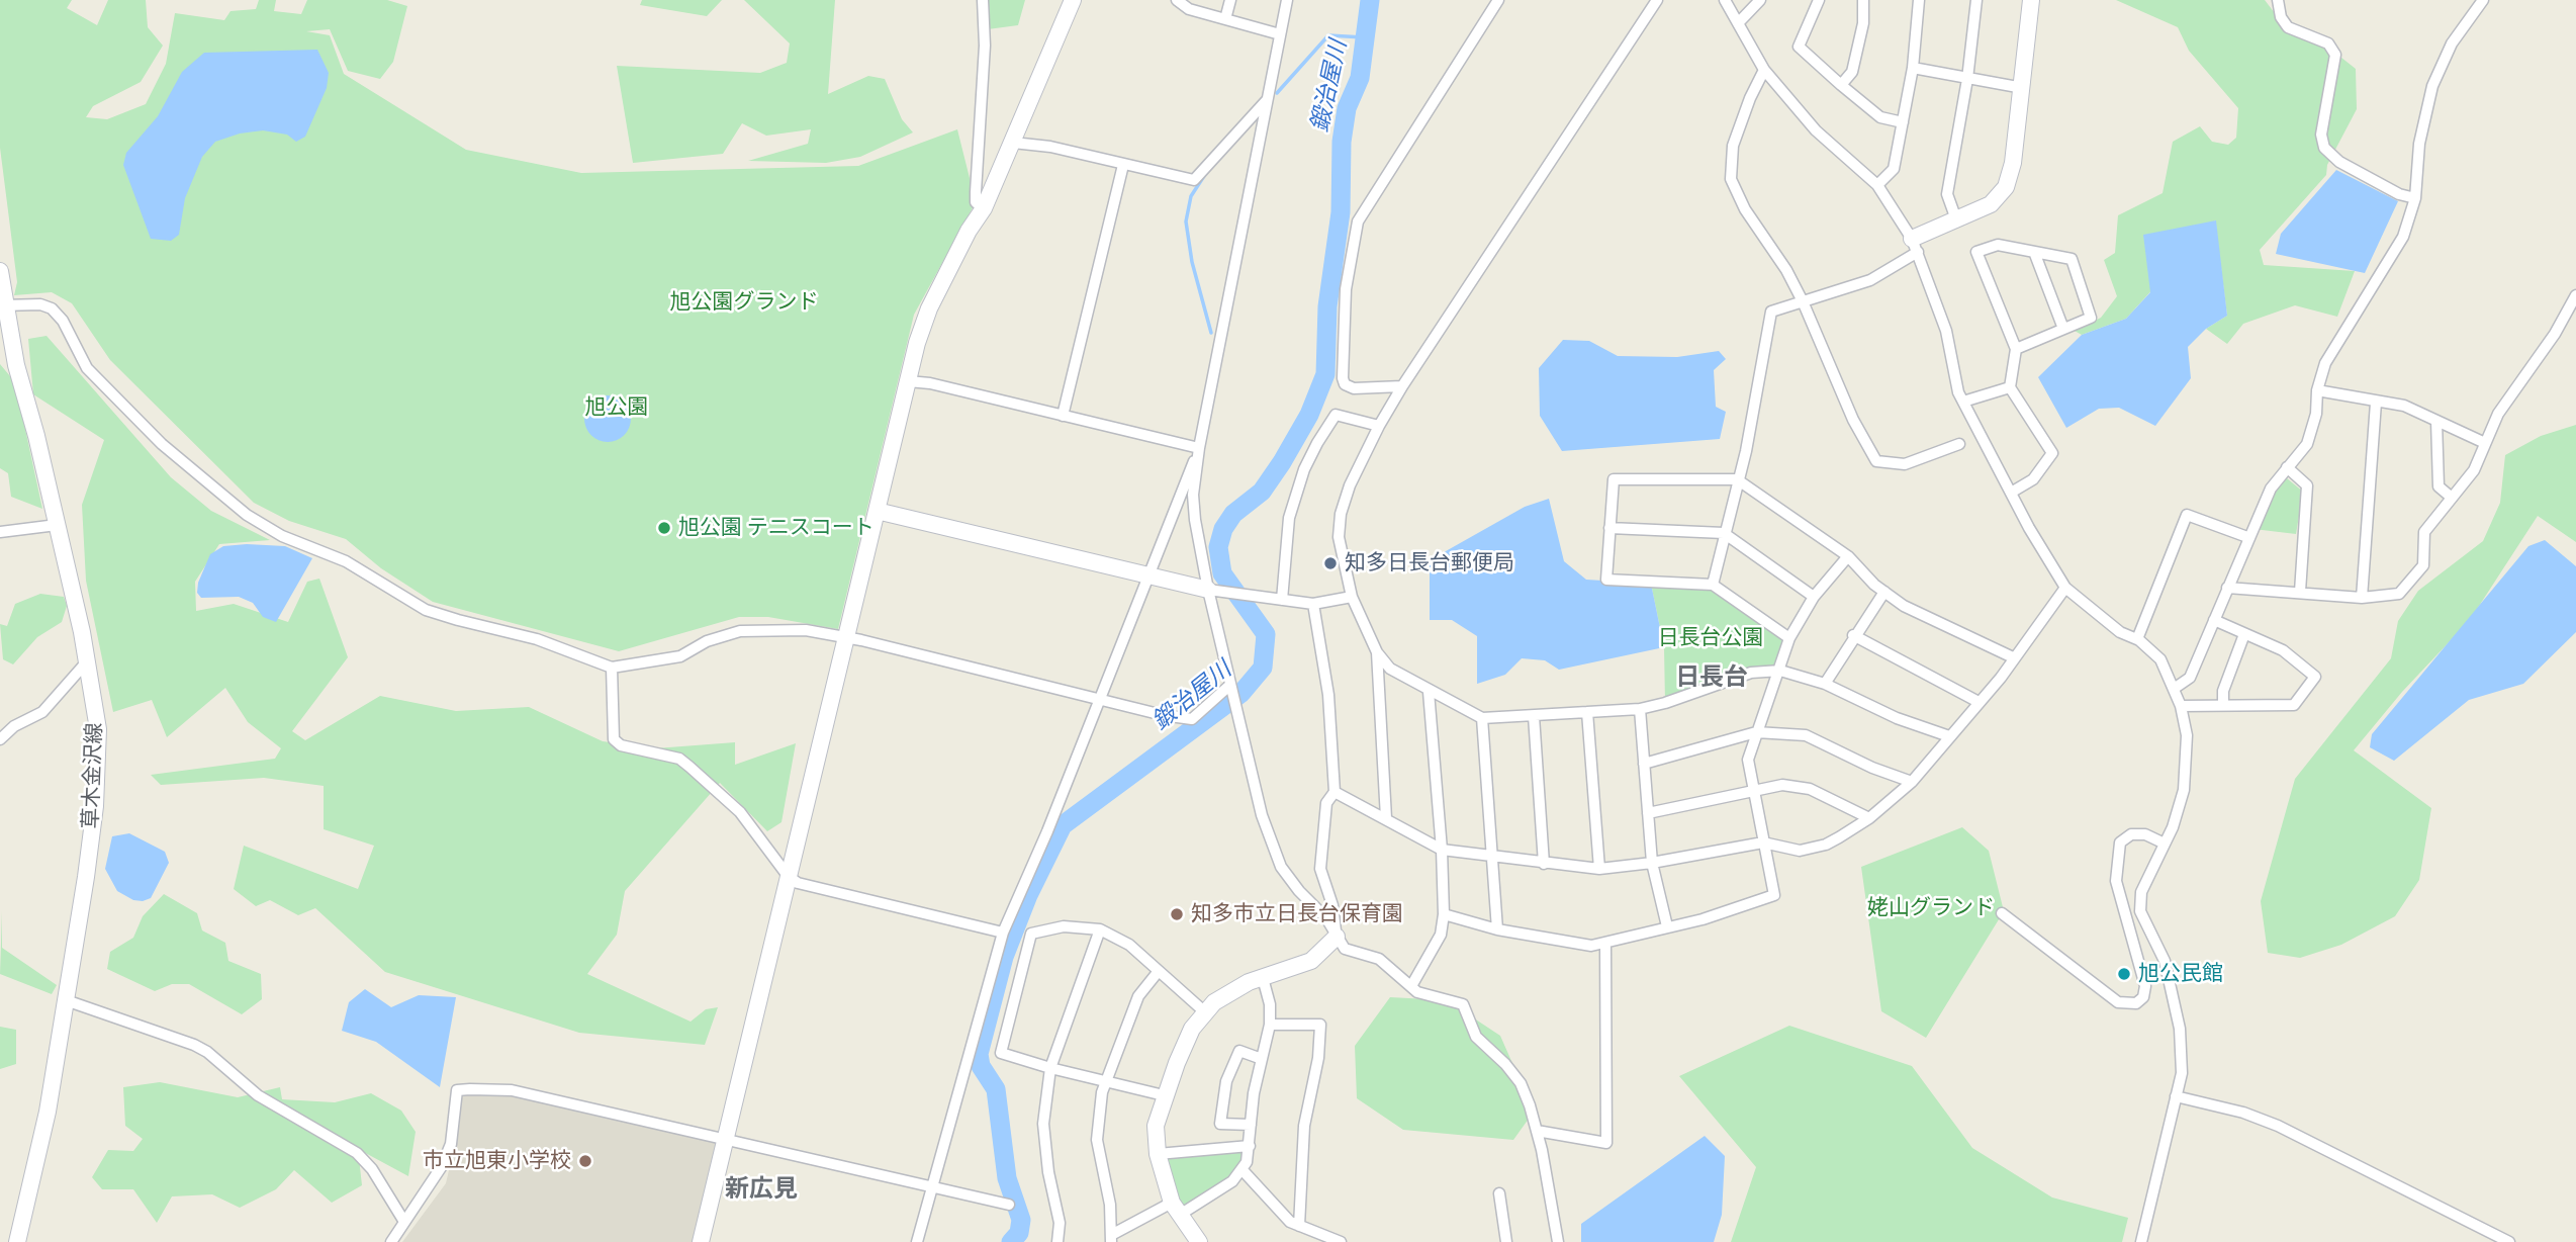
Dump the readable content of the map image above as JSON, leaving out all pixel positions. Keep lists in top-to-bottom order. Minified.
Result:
{"streets":{"street":["草木金沢線"]},"districts":["日長台","新広見"],"water":["鍛治屋川"],"parks":["旭公園グランド","旭公園","日長台公園","姥山グランド"],"places":["旭公園 テニスコート","知多日長台郵便局","知多市立日長台保育園","旭公民館","市立旭東小学校"]}
